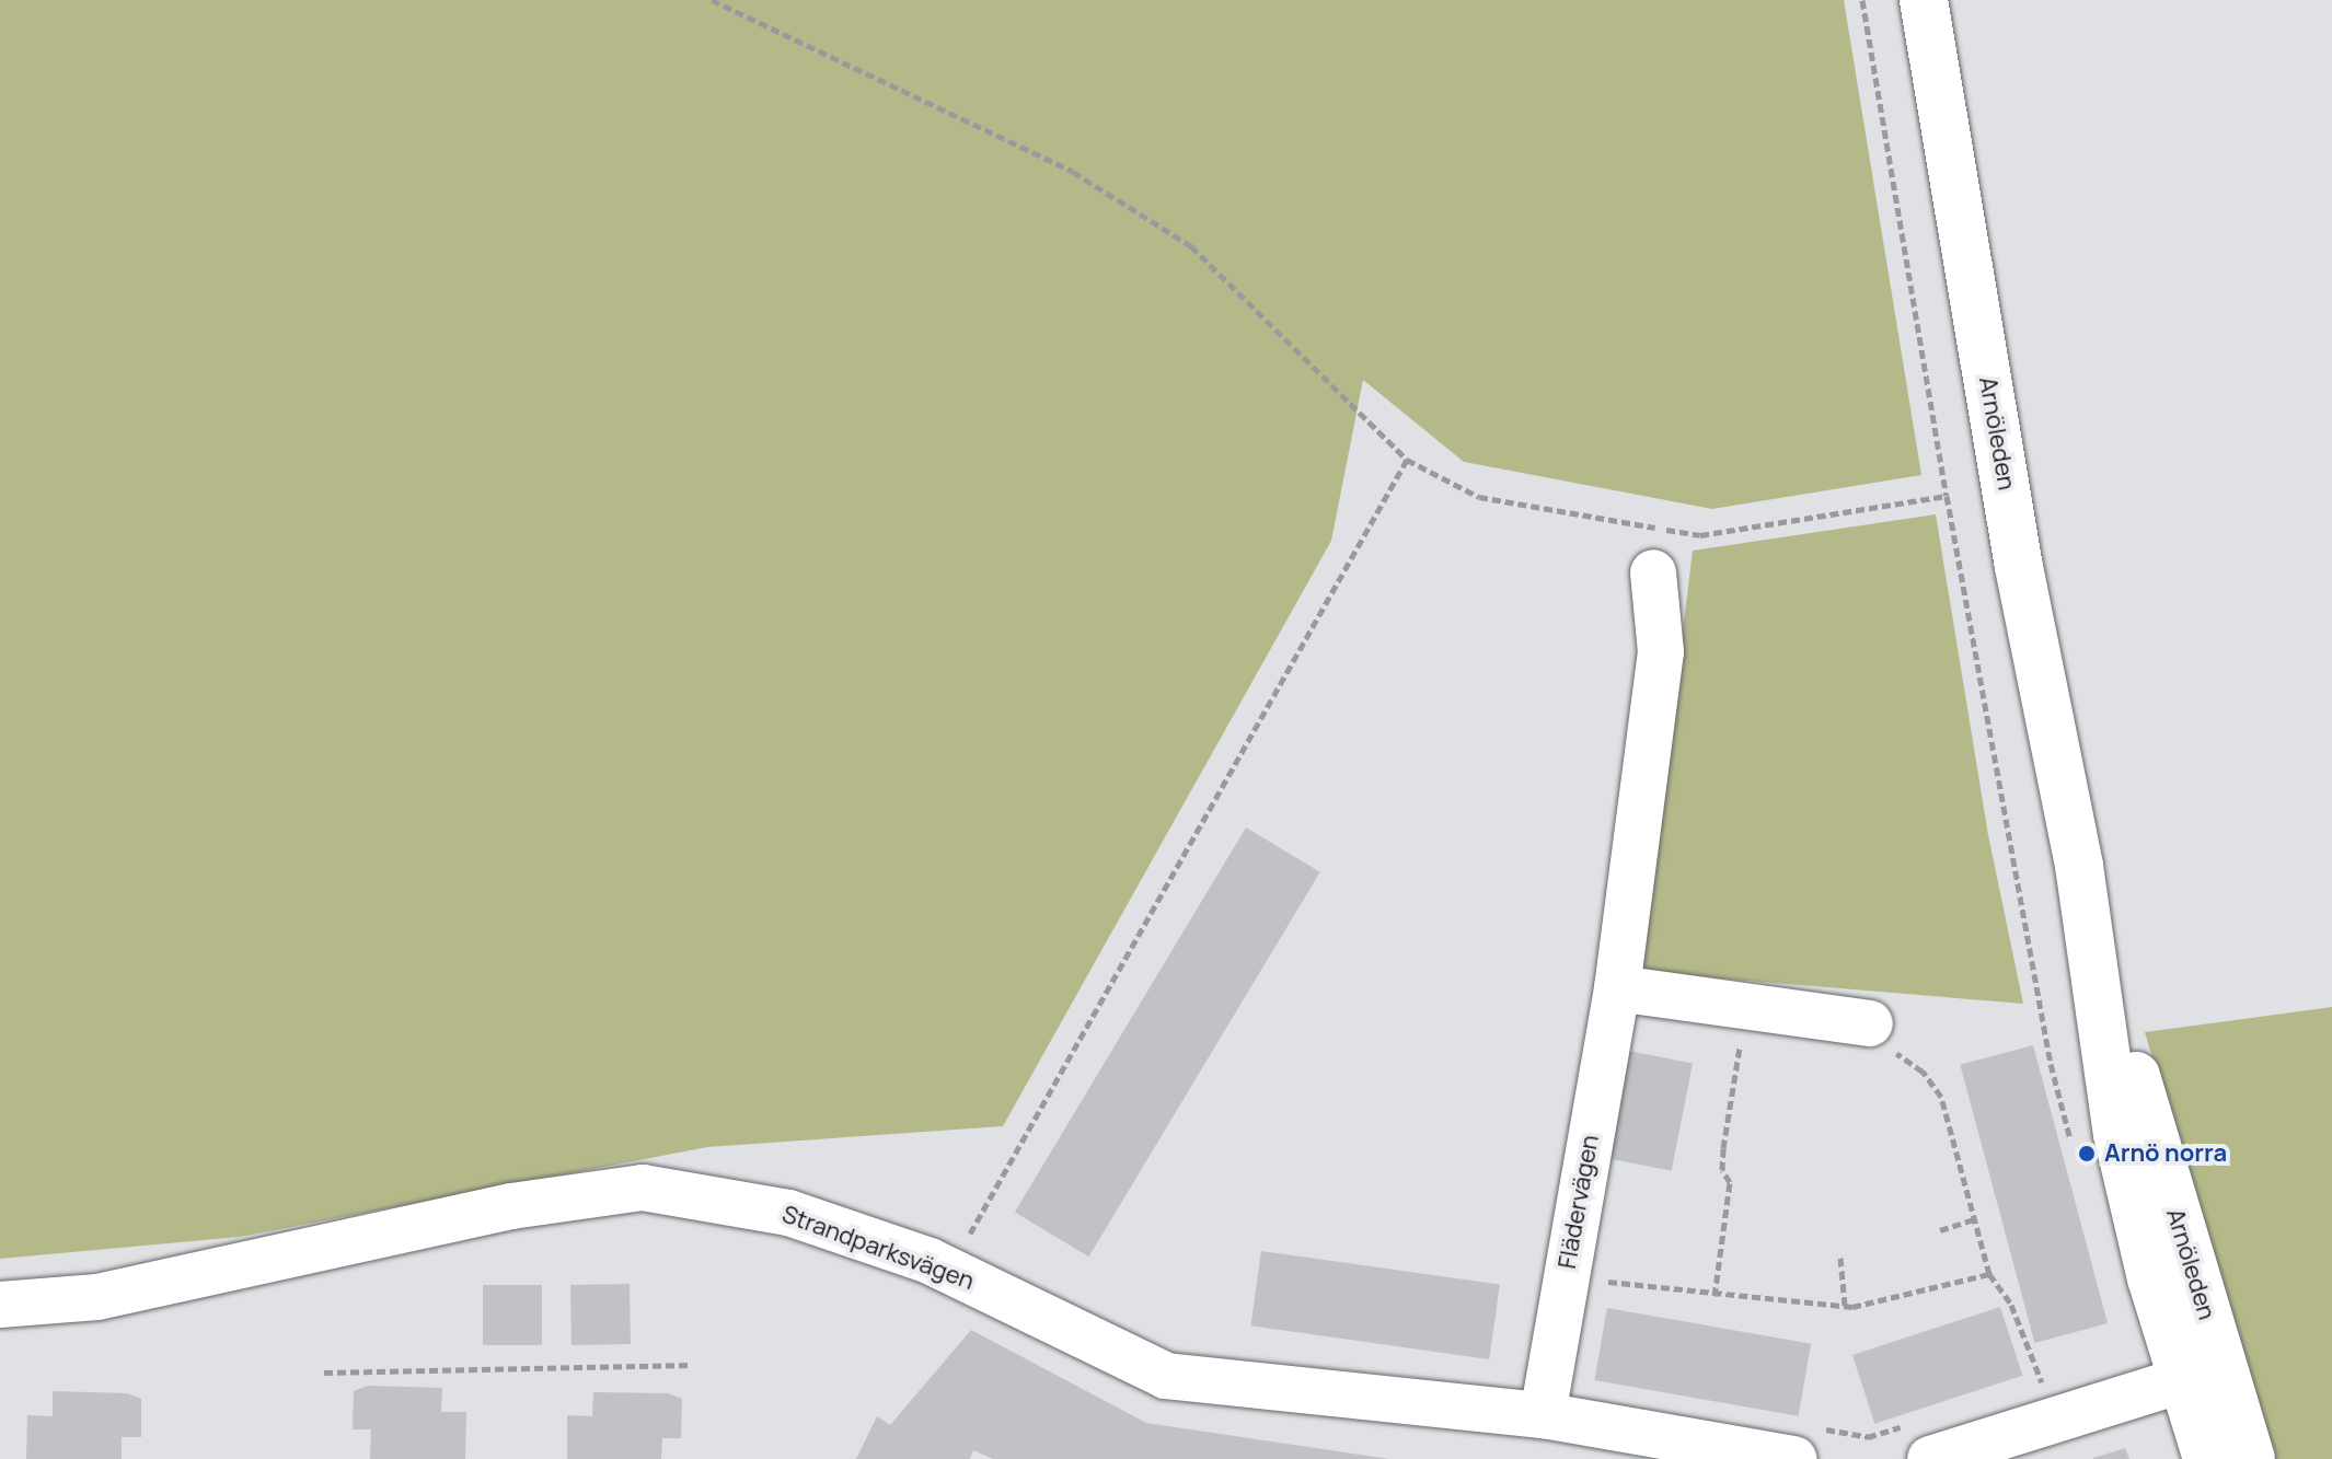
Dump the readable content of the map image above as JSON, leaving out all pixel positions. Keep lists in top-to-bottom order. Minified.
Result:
{"streets":{"main road":["Arnöleden"],"street":["Flädervägen","Strandparksvägen"]},"crossings":[["Flädervägen","Strandparksvägen"]],"places":["Arnö norra"]}
